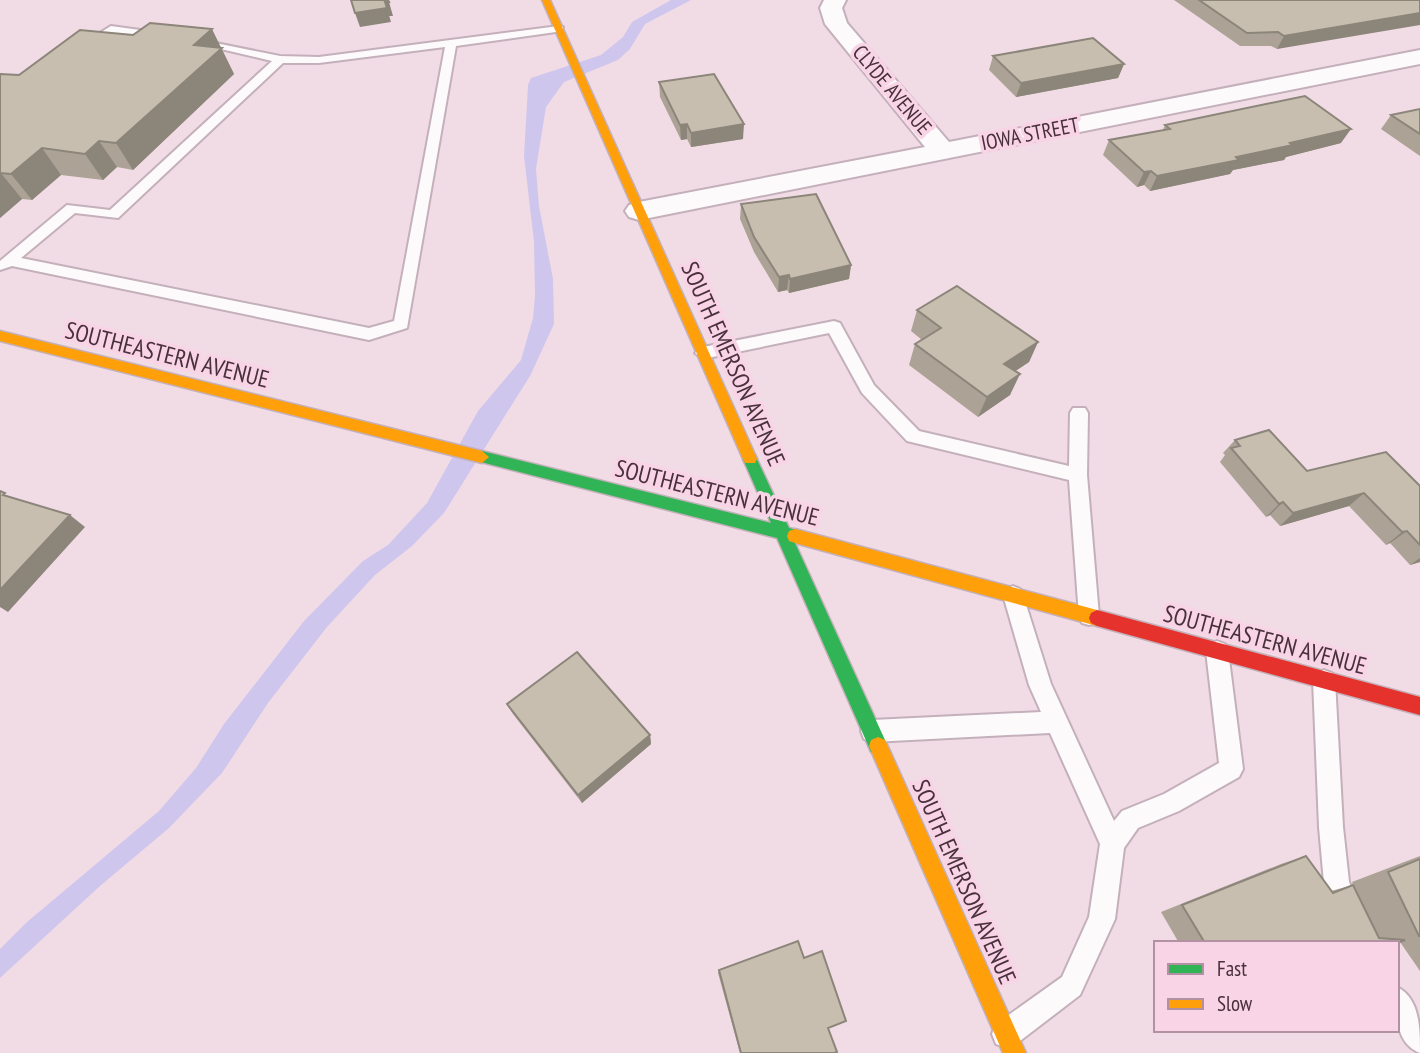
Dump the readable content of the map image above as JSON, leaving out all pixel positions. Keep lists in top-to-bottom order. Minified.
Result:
{"streets":{"main road":["SOUTHEASTERN AVENUE","SOUTH EMERSON AVENUE"],"street":["CLYDE AVENUE","IOWA STREET"]},"crossings":[["CLYDE AVENUE","IOWA STREET"],["IOWA STREET","SOUTH EMERSON AVENUE"],["SOUTHEASTERN AVENUE","SOUTH EMERSON AVENUE"]],"legend":["Fast","Slow"]}
